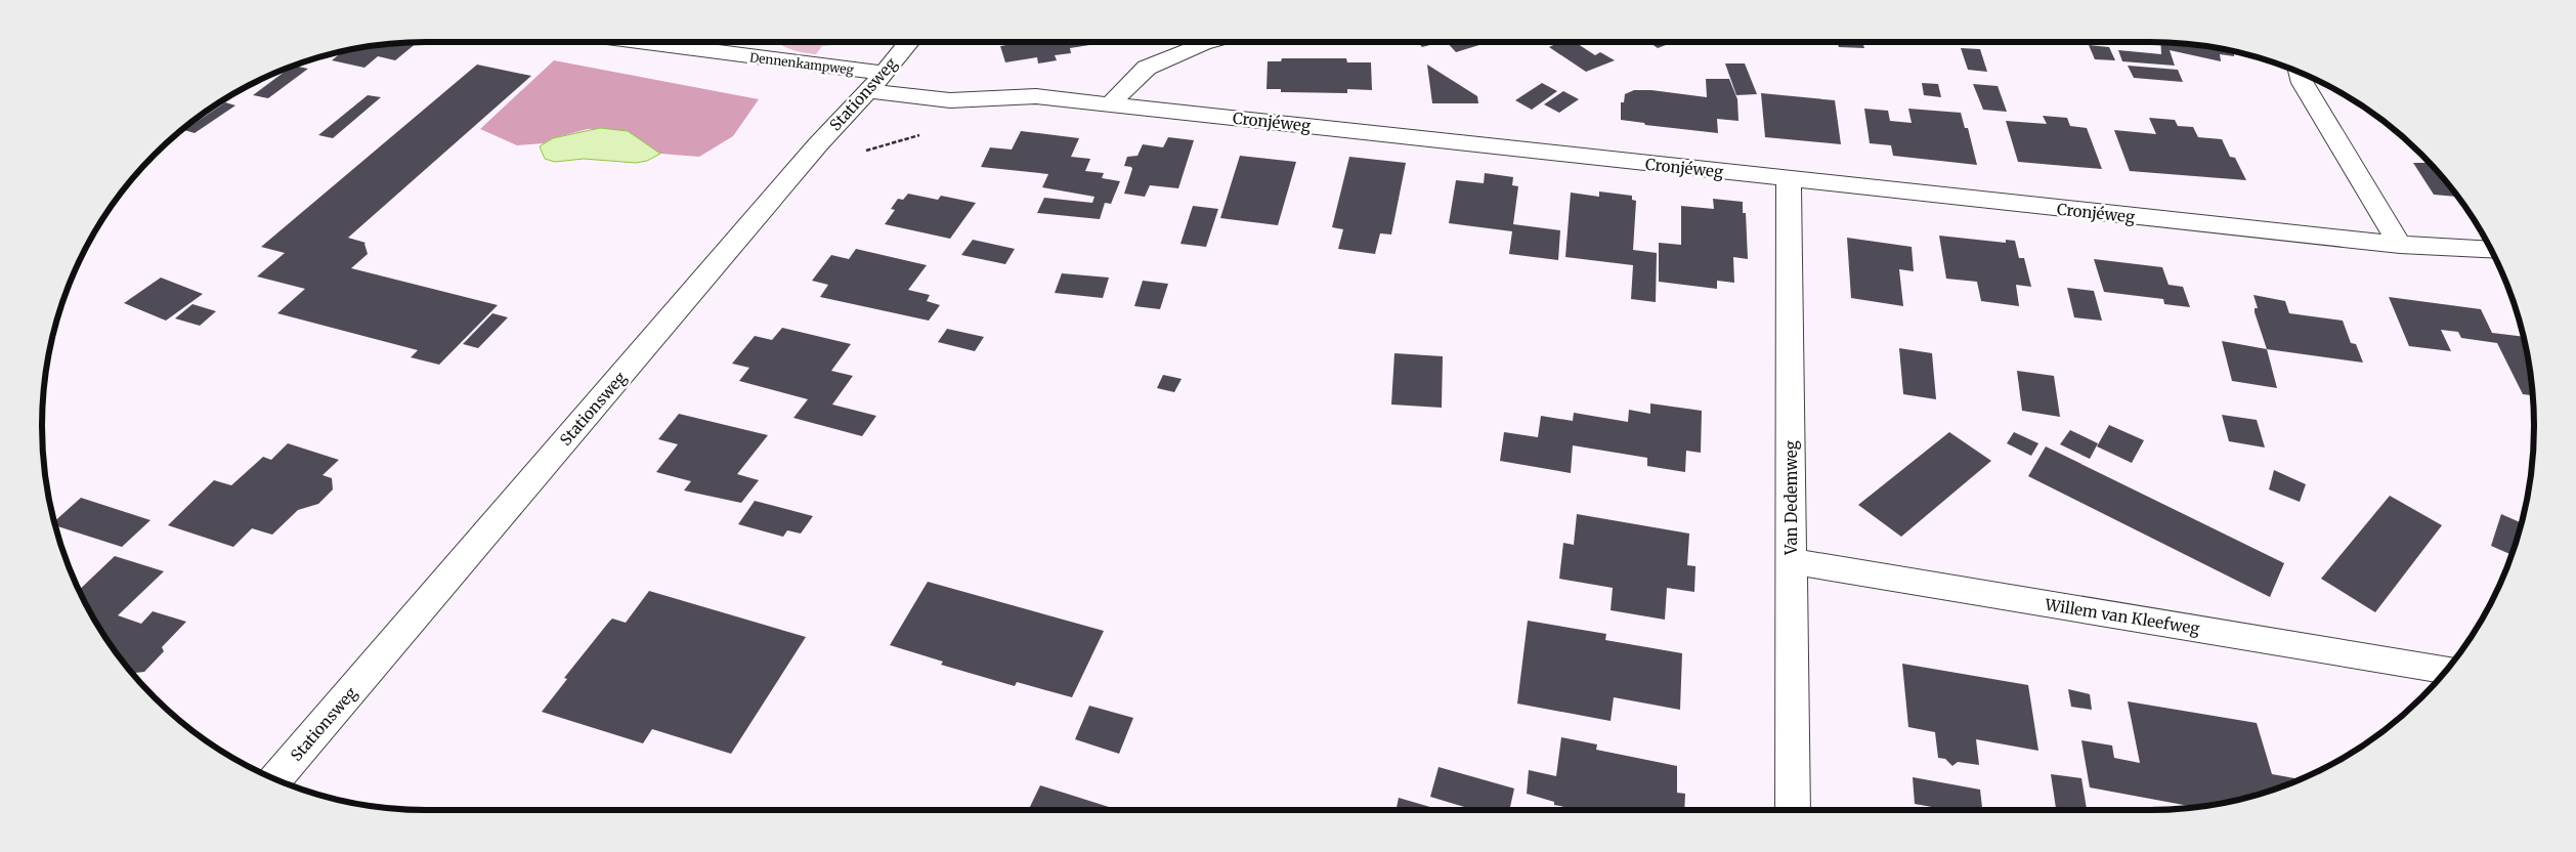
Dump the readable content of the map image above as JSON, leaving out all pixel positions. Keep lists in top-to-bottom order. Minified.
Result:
{"streets":{"street":["Dennenkampweg","Stationsweg","Cronjéweg","Van Dedemweg","Willem van Kleefweg"]},"crossings":[["Dennenkampweg","Stationsweg"],["Dennenkampweg","Cronjéweg"],["Stationsweg","Cronjéweg"],["Cronjéweg","Van Dedemweg"],["Van Dedemweg","Willem van Kleefweg"]]}
